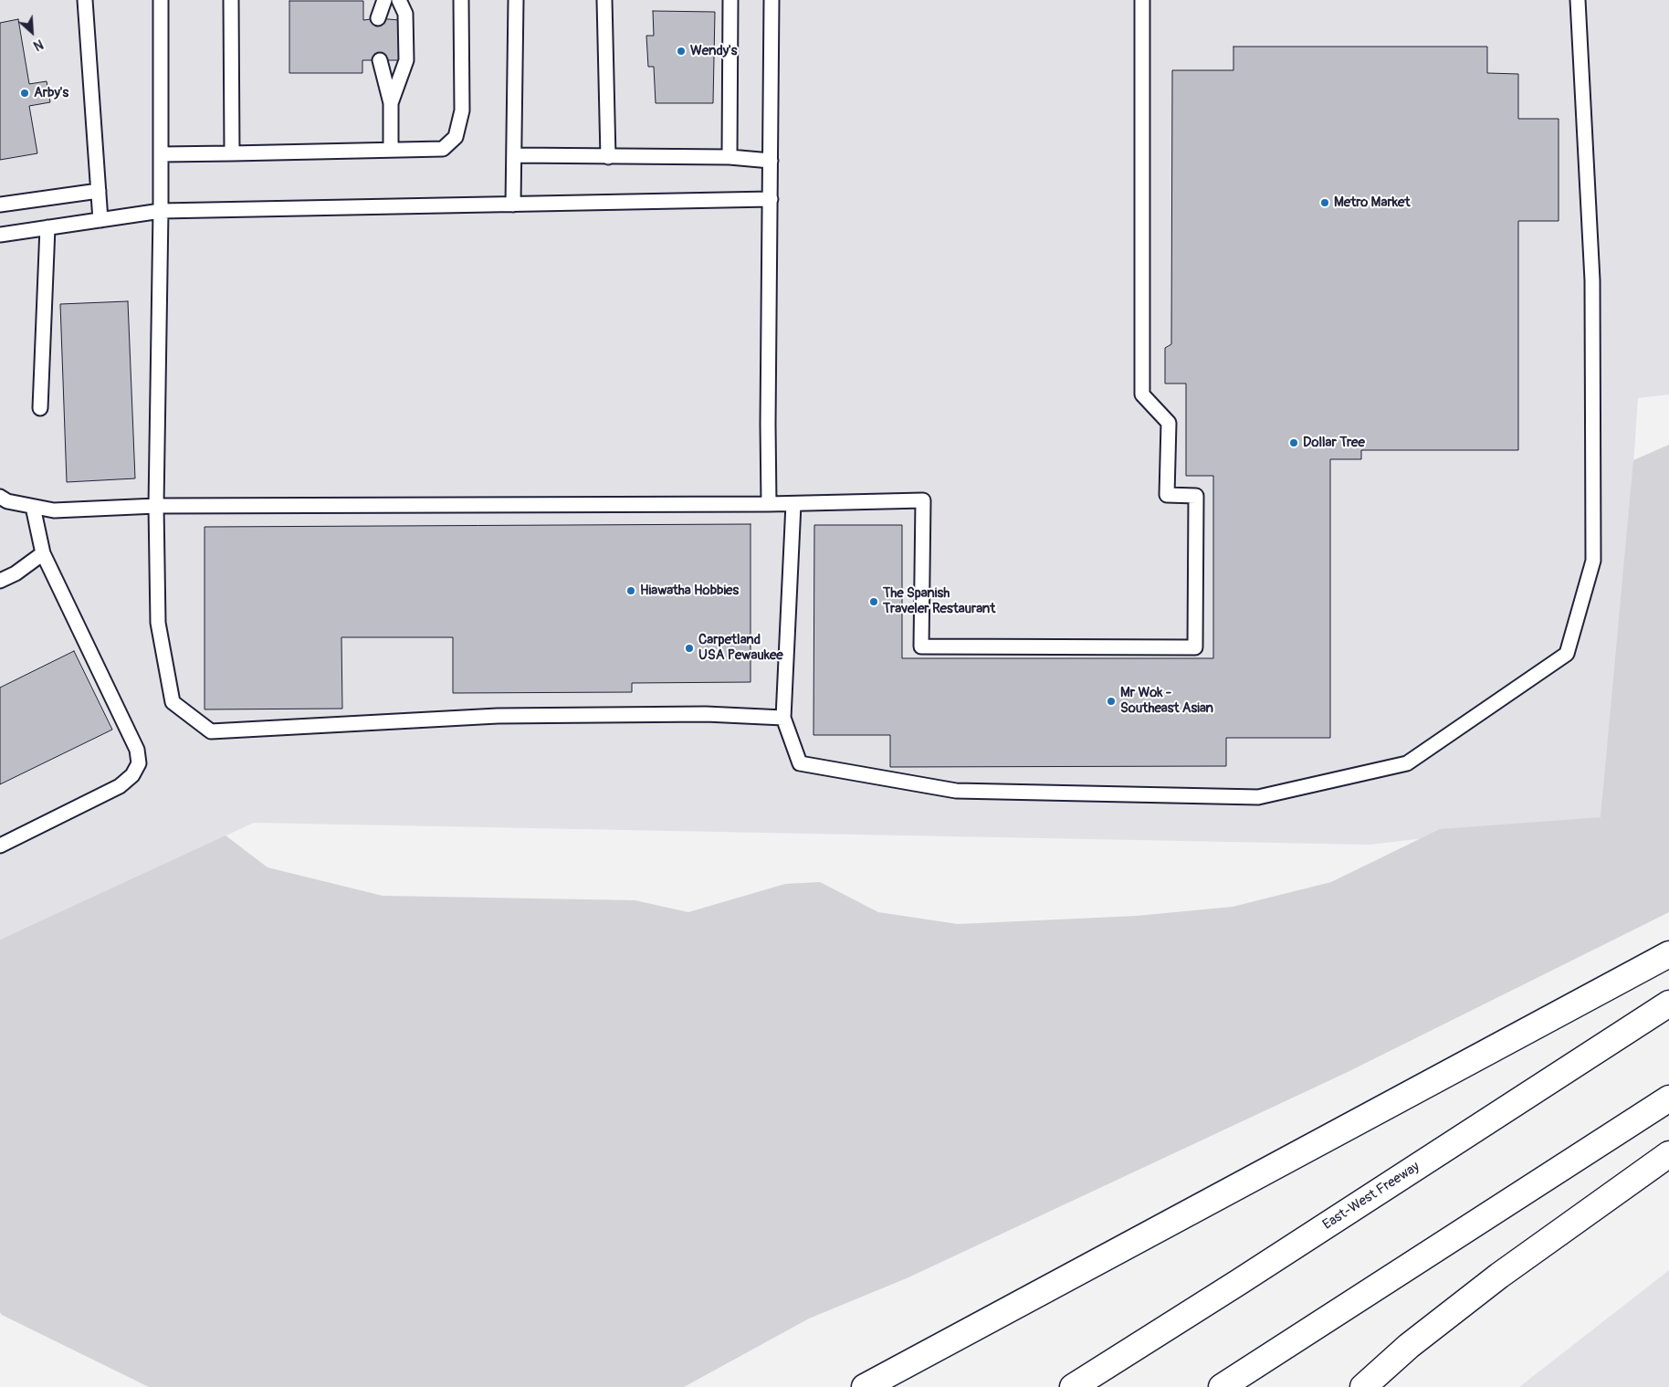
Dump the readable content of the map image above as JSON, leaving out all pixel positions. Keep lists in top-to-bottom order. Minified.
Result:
{"streets":{"highway":["East-West Freeway"]},"places":["Wendy's","Arby's","Metro Market","Dollar Tree","Hiawatha Hobbies","The Spanish Traveler Restaurant","Carpetland USA Pewaukee","Mr Wok - Southeast Asian"],"north":"bottom right"}
